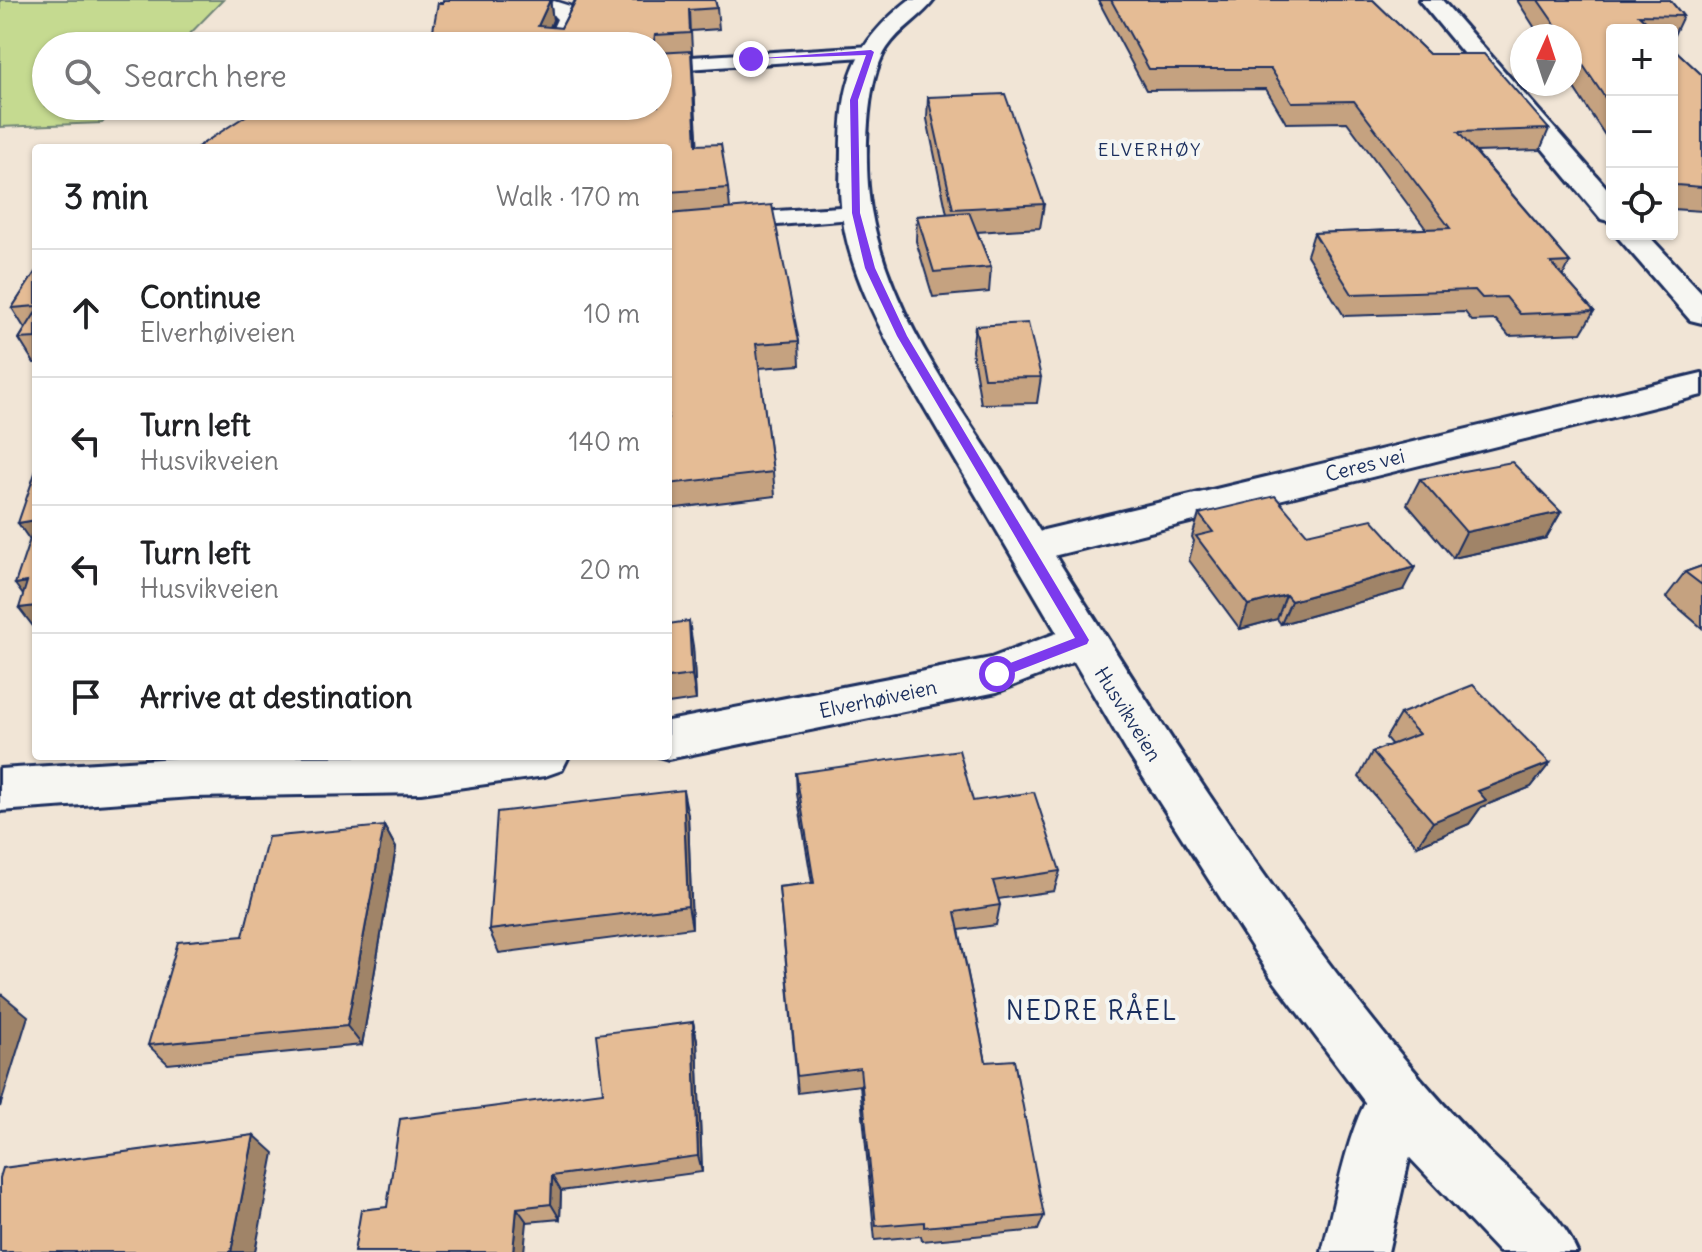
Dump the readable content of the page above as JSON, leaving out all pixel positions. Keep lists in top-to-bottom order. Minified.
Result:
{"streets":{"street":["Ceres vei","Elverhøiveien","Husvikveien"]},"crossings":[["Ceres vei","Husvikveien"],["Elverhøiveien","Husvikveien"]],"districts":["ELVERHØY","NEDRE RÅEL"],"north":"top","page":{"map_buttons":["+","−"],"search":"Search here","heading":["3 min","Walk · 170 m"],"list":[["Continue","Elverhøiveien","10 m"],["Turn left","Husvikveien","140 m"],["Turn left","Husvikveien","20 m"],"Arrive at destination"]}}
